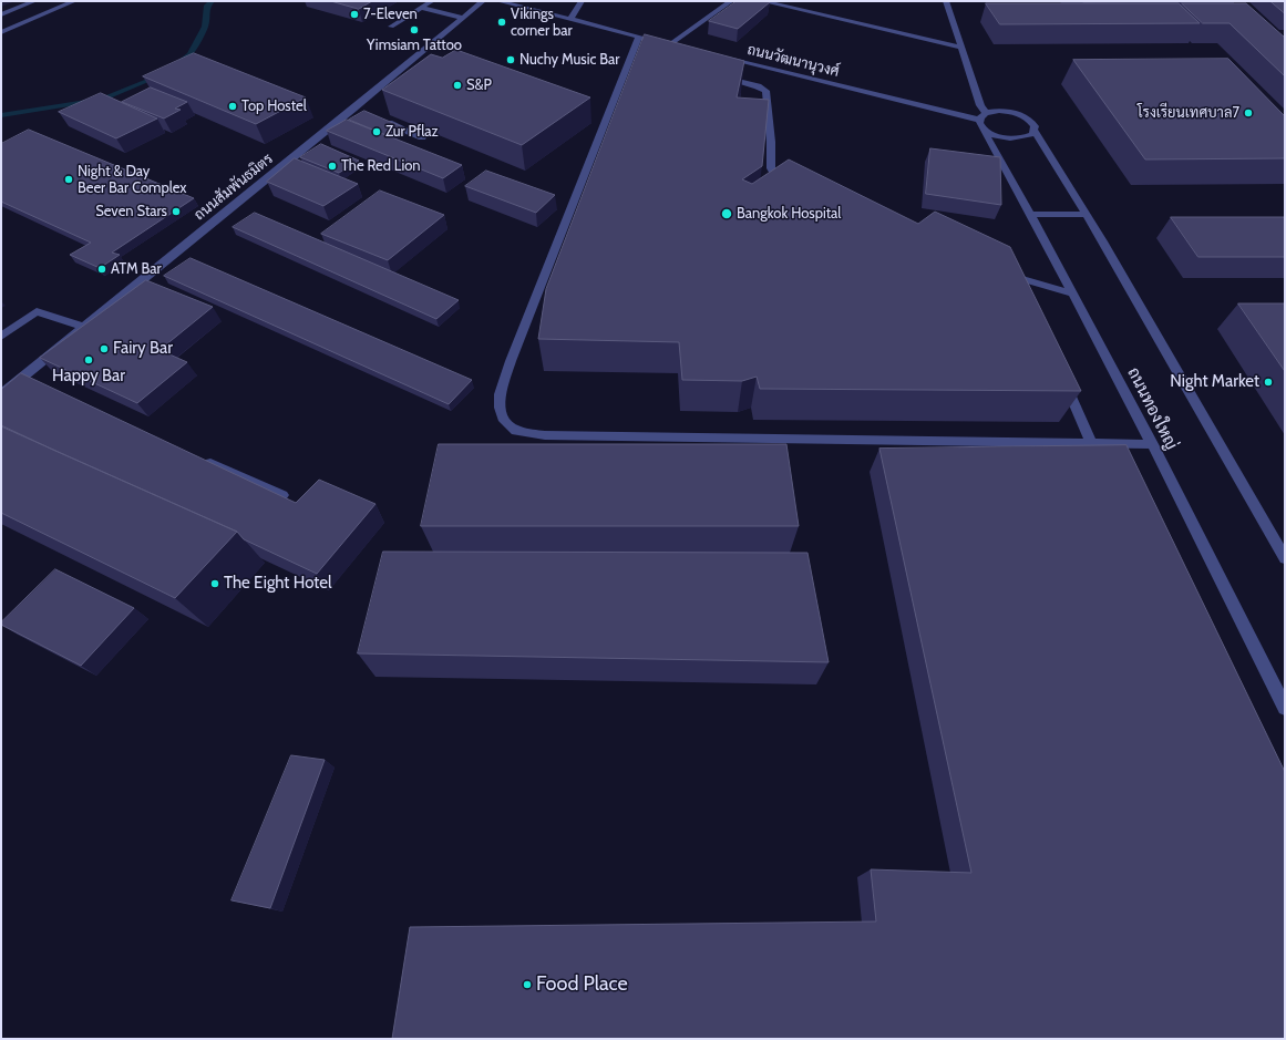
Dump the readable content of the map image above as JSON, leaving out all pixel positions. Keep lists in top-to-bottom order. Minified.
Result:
{"streets":{"street":["ถนนวัฒนานุวงศ์","ถนนสัมพันธมิตร","ถนนทองใหญ่"]},"crossings":[["ถนนวัฒนานุวงศ์","ถนนทองใหญ่"]],"places":["7-Eleven","Vikings corner bar","Yimsiam Tattoo","Nuchy Music Bar","S&P","Top Hostel","โรงเรียนเทศบาล7","Zur Pflaz","The Red Lion","Night & Day Beer Bar Complex","Seven Stars","Bangkok Hospital","ATM Bar","Fairy Bar","Happy Bar","Night Market","The Eight Hotel","Food Place"]}
